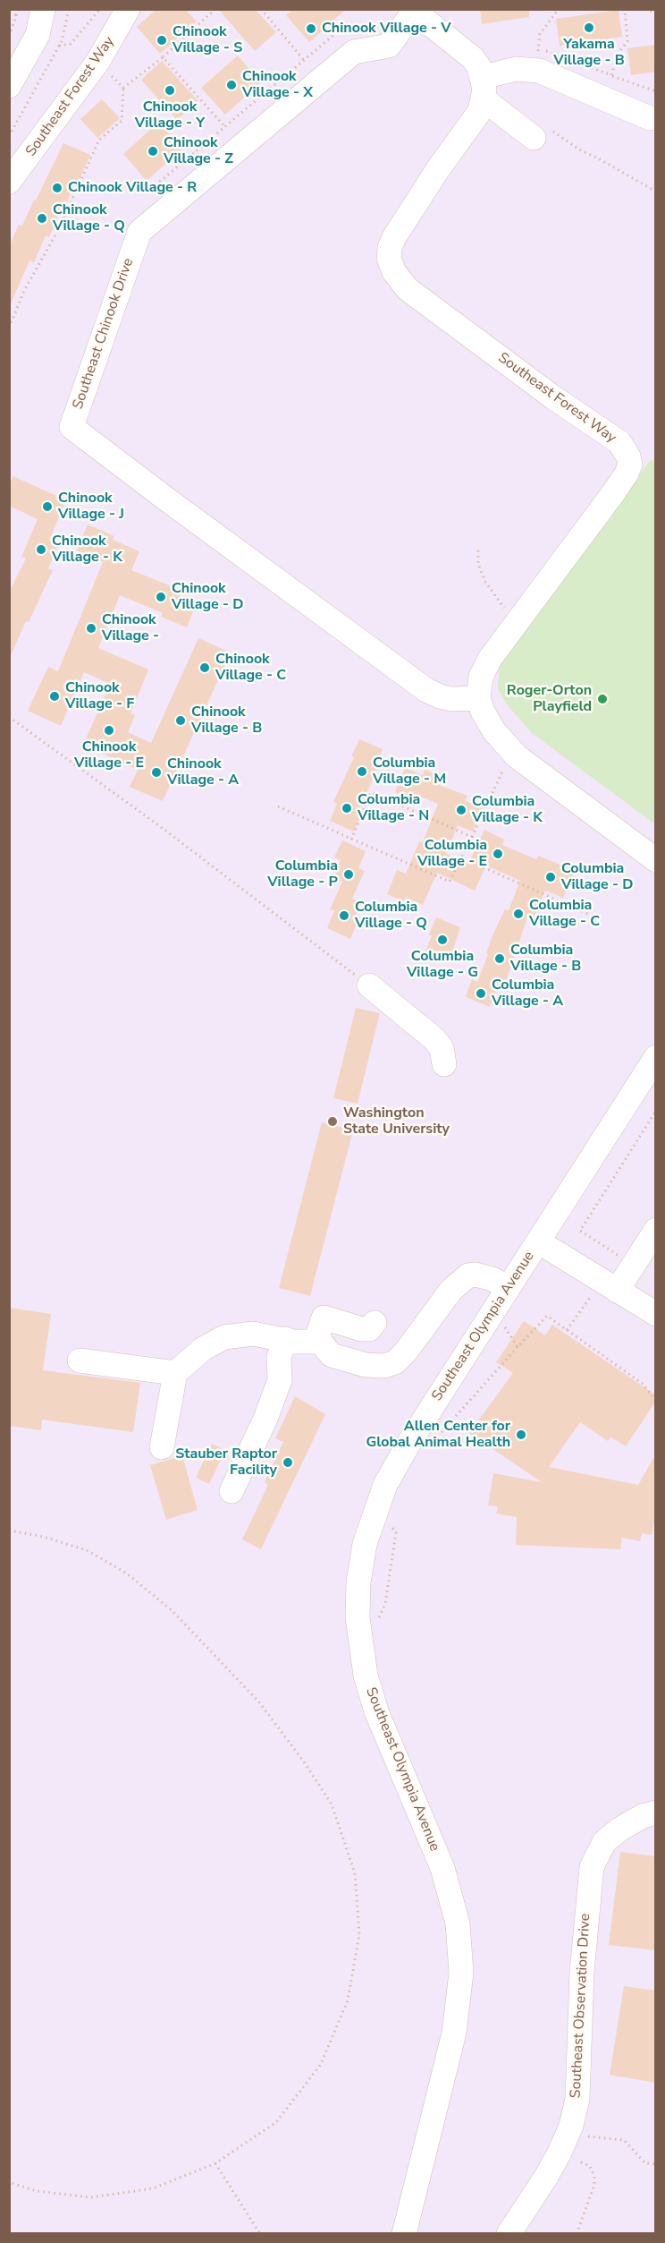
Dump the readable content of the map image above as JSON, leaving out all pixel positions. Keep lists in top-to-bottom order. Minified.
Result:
{"streets":{"street":["Southeast Forest Way","Southeast Chinook Drive","Southeast Olympia Avenue","Southeast Observation Drive"]},"crossings":[["Southeast Forest Way","Southeast Chinook Drive"]],"places":["Yakama Village - B","Chinook Village - V","Chinook Village - S","Chinook Village - X","Chinook Village - Y","Chinook Village - Z","Chinook Village - R","Chinook Village - Q","Chinook Village - J","Chinook Village - K","Chinook Village - D","Chinook Village -","Chinook Village - C","Chinook Village - F","Roger-Orton Playfield","Chinook Village - B","Chinook Village - E","Columbia Village - M","Chinook Village - A","Columbia Village - N","Columbia Village - K","Columbia Village - E","Columbia Village - P","Columbia Village - D","Columbia Village - C","Columbia Village - Q","Columbia Village - G","Columbia Village - B","Columbia Village - A","Washington State University","Allen Center for Global Animal Health","Stauber Raptor Facility"]}
